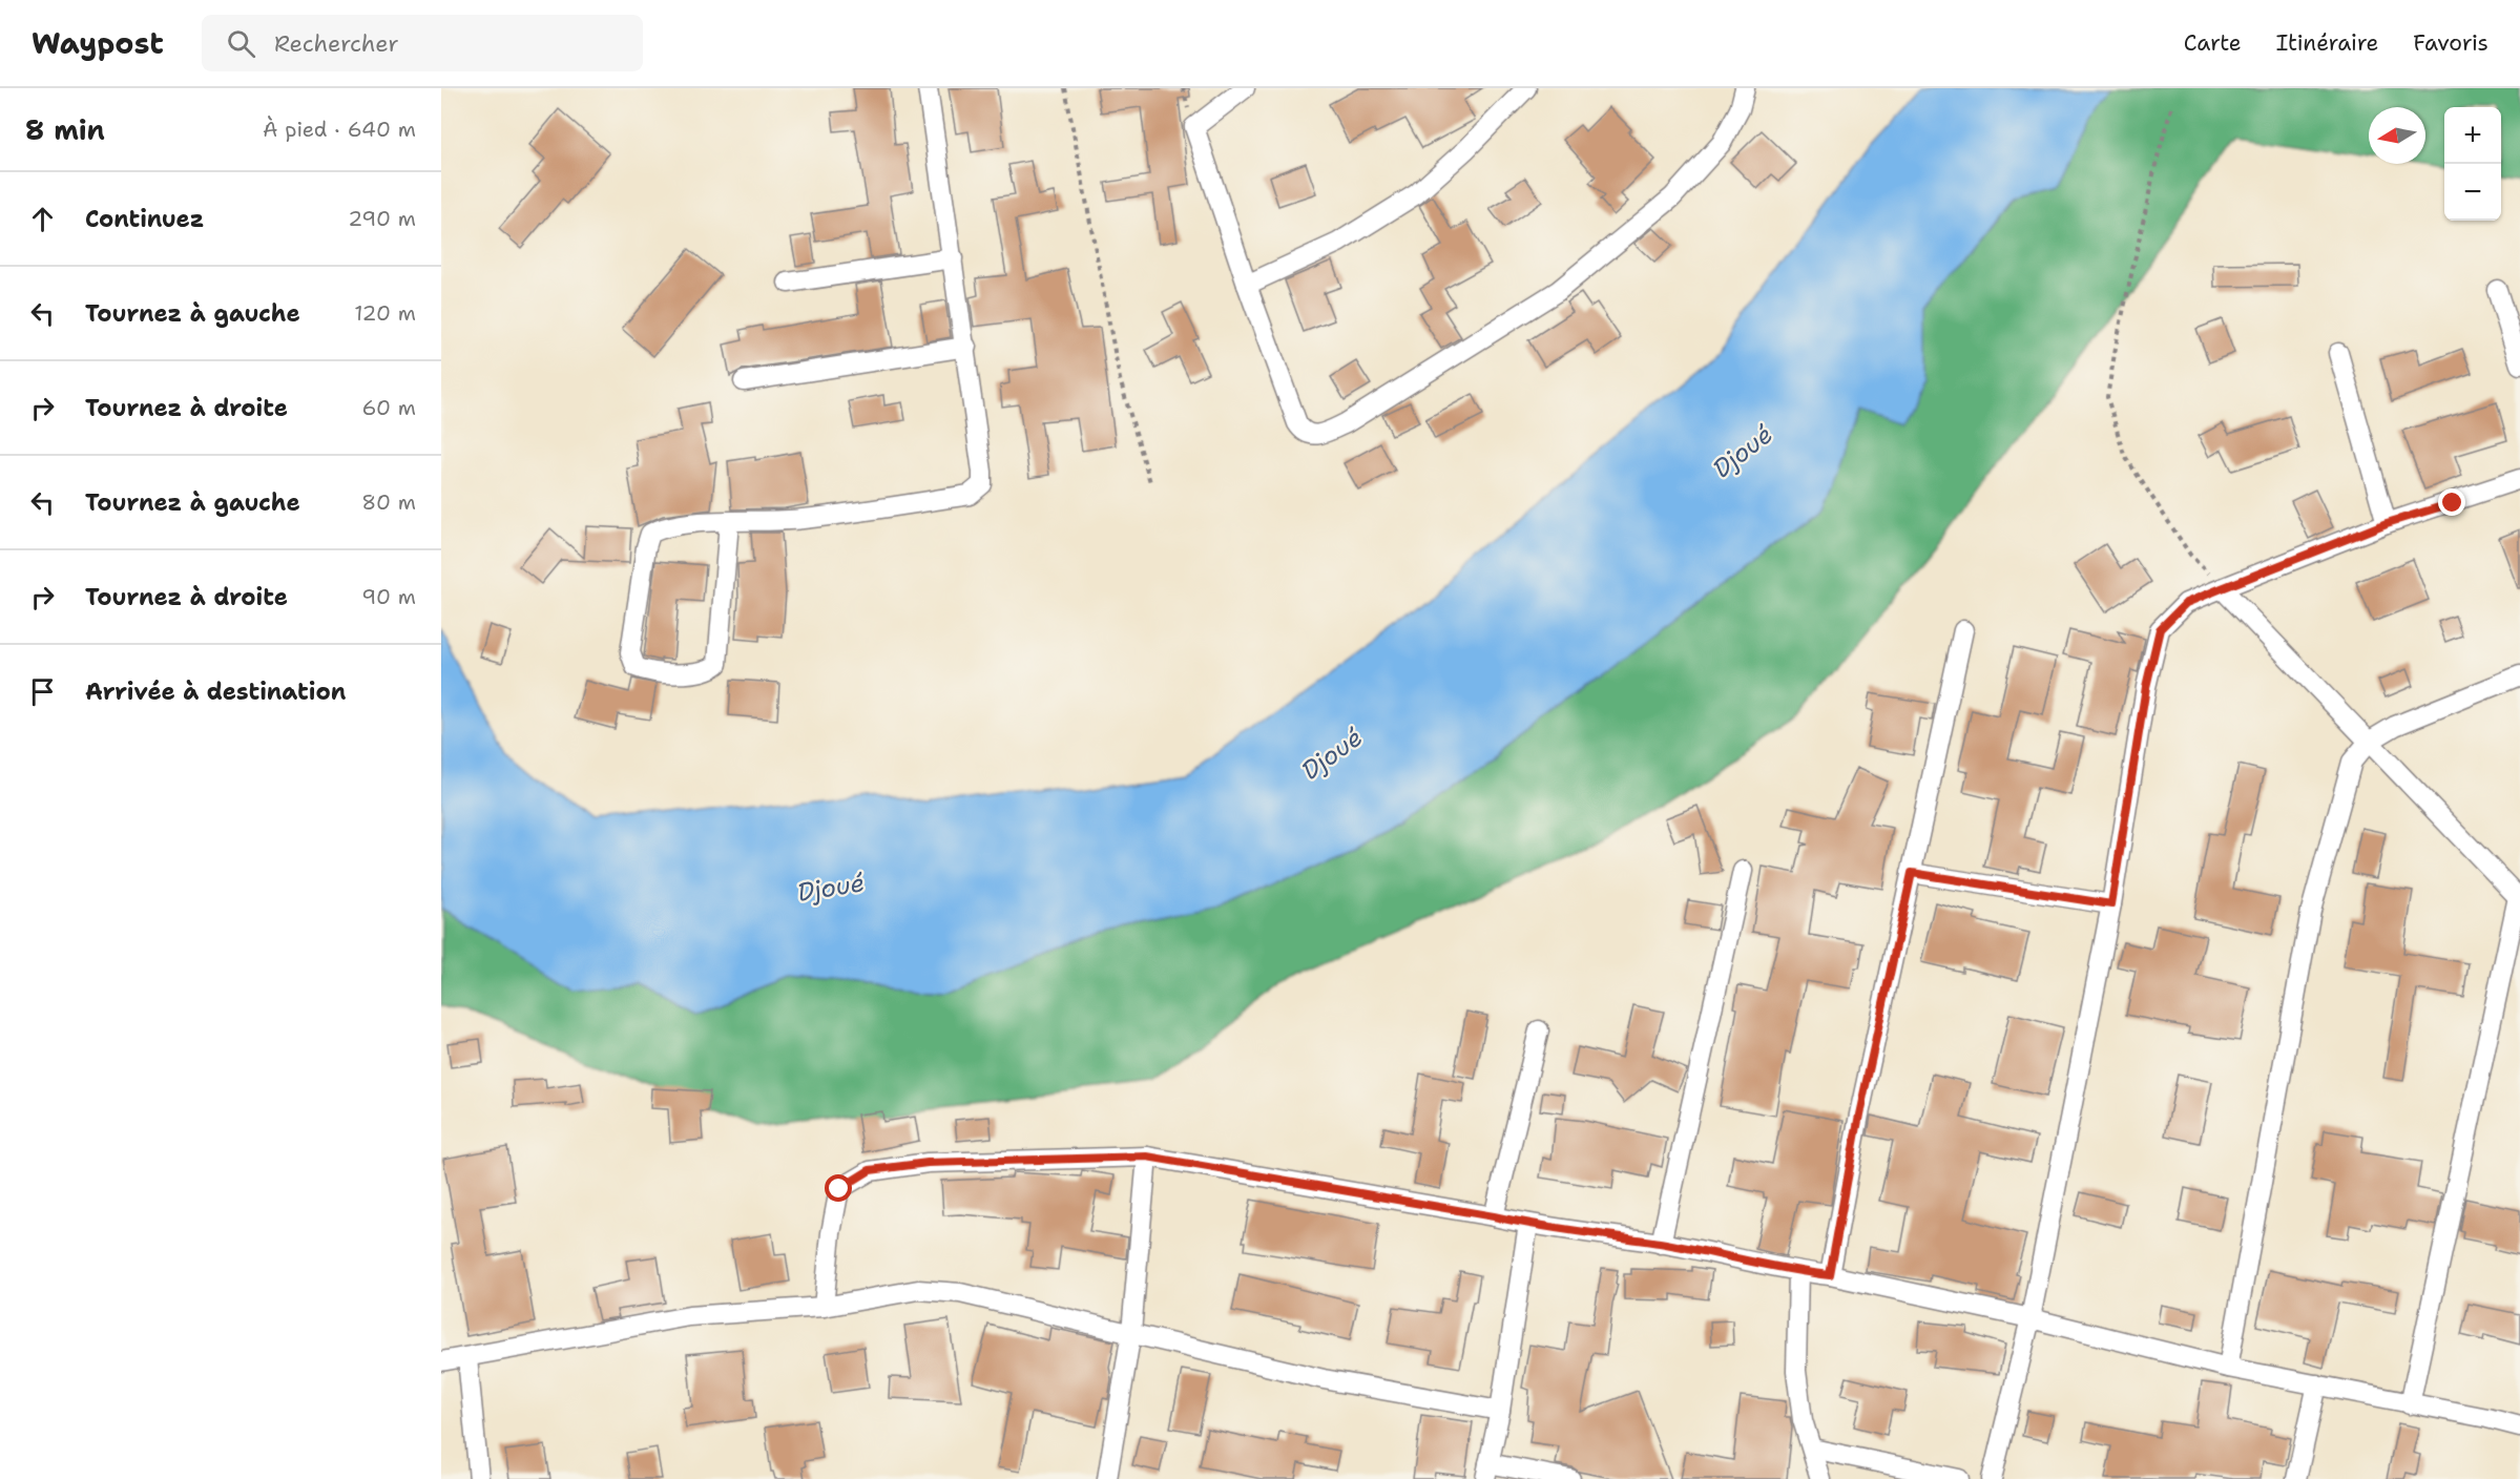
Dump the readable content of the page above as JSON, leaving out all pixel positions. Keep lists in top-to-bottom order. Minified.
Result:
{"water":["Djoué"],"north":"left","page":{"header":"Waypost","search":"Rechercher","nav":["Carte","Itinéraire","Favoris"],"heading":["8 min","À pied · 640 m"],"map_buttons":["+","−"],"list":[["Continuez","290 m"],["Tournez à gauche","120 m"],["Tournez à droite","60 m"],["Tournez à gauche","80 m"],["Tournez à droite","90 m"],"Arrivée à destination"]}}
